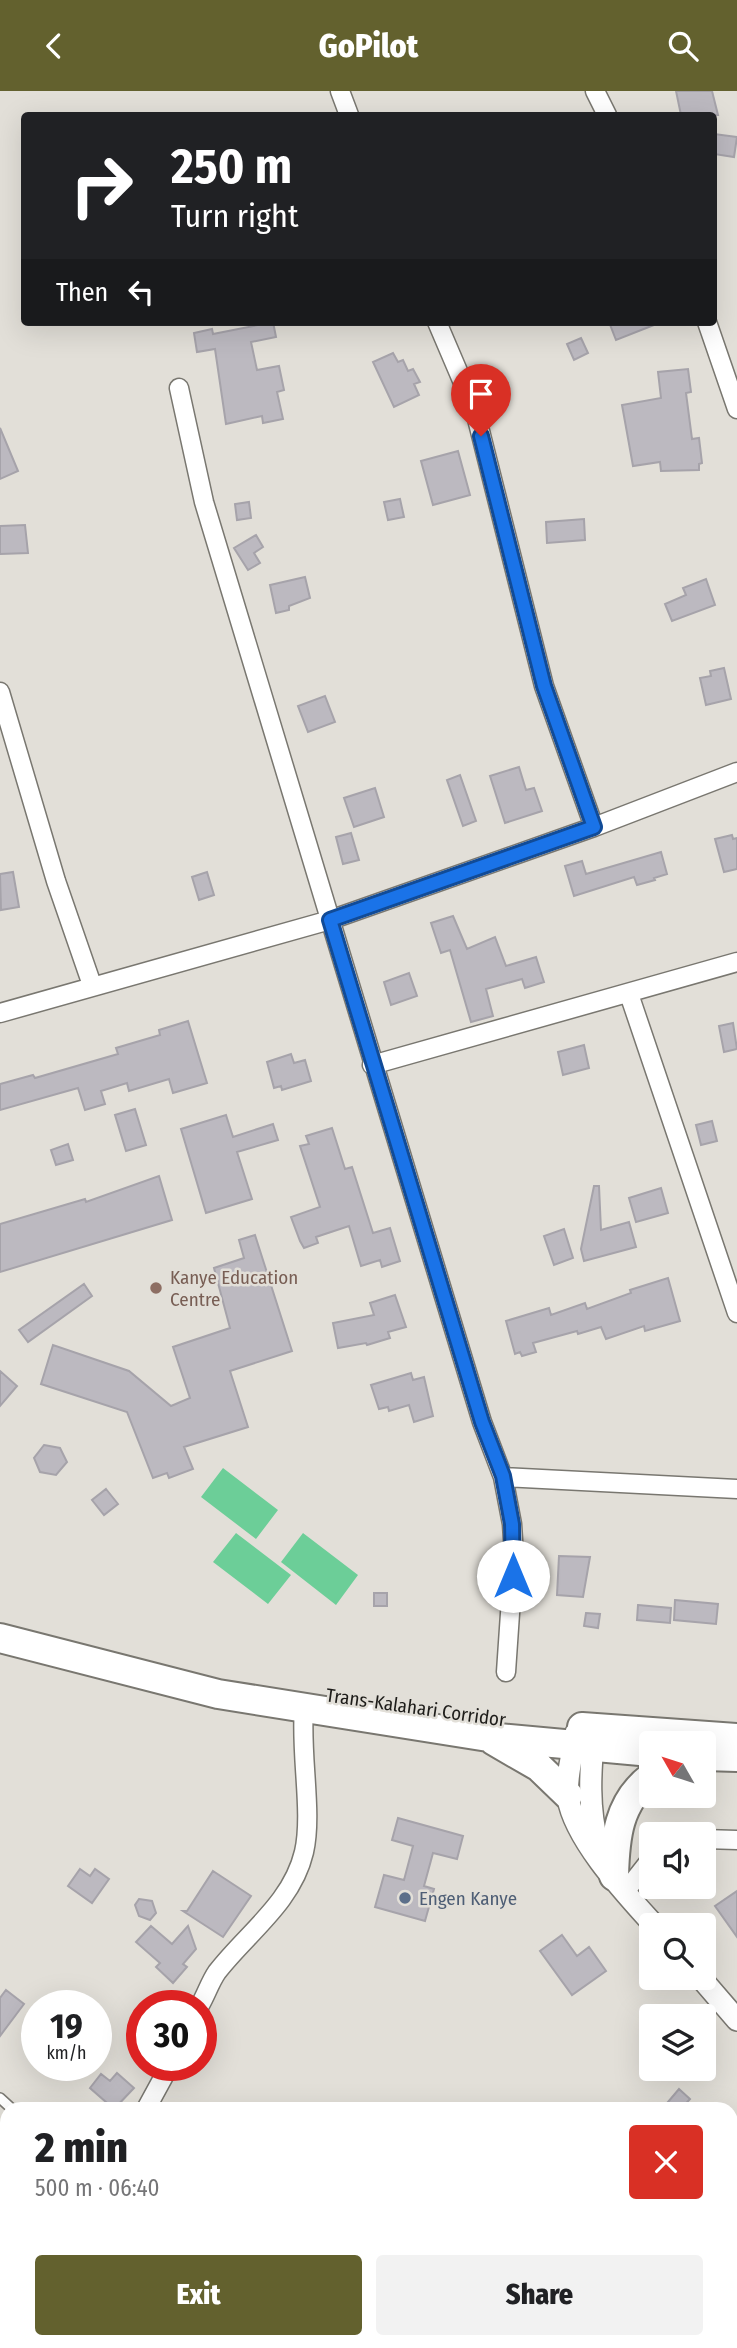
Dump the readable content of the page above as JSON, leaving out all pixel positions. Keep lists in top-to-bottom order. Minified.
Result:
{"streets":{"highway":["Trans-Kalahari Corridor"]},"places":["Kanye Education Centre","Engen Kanye"],"north":"top left","page":{"header":"GoPilot","turn":["250 m","Turn right"],"then":"Then","speed":"19 km/h","limit":"30","heading":["2 min","500 m · 06:40"],"buttons":["Exit","Share"]}}
